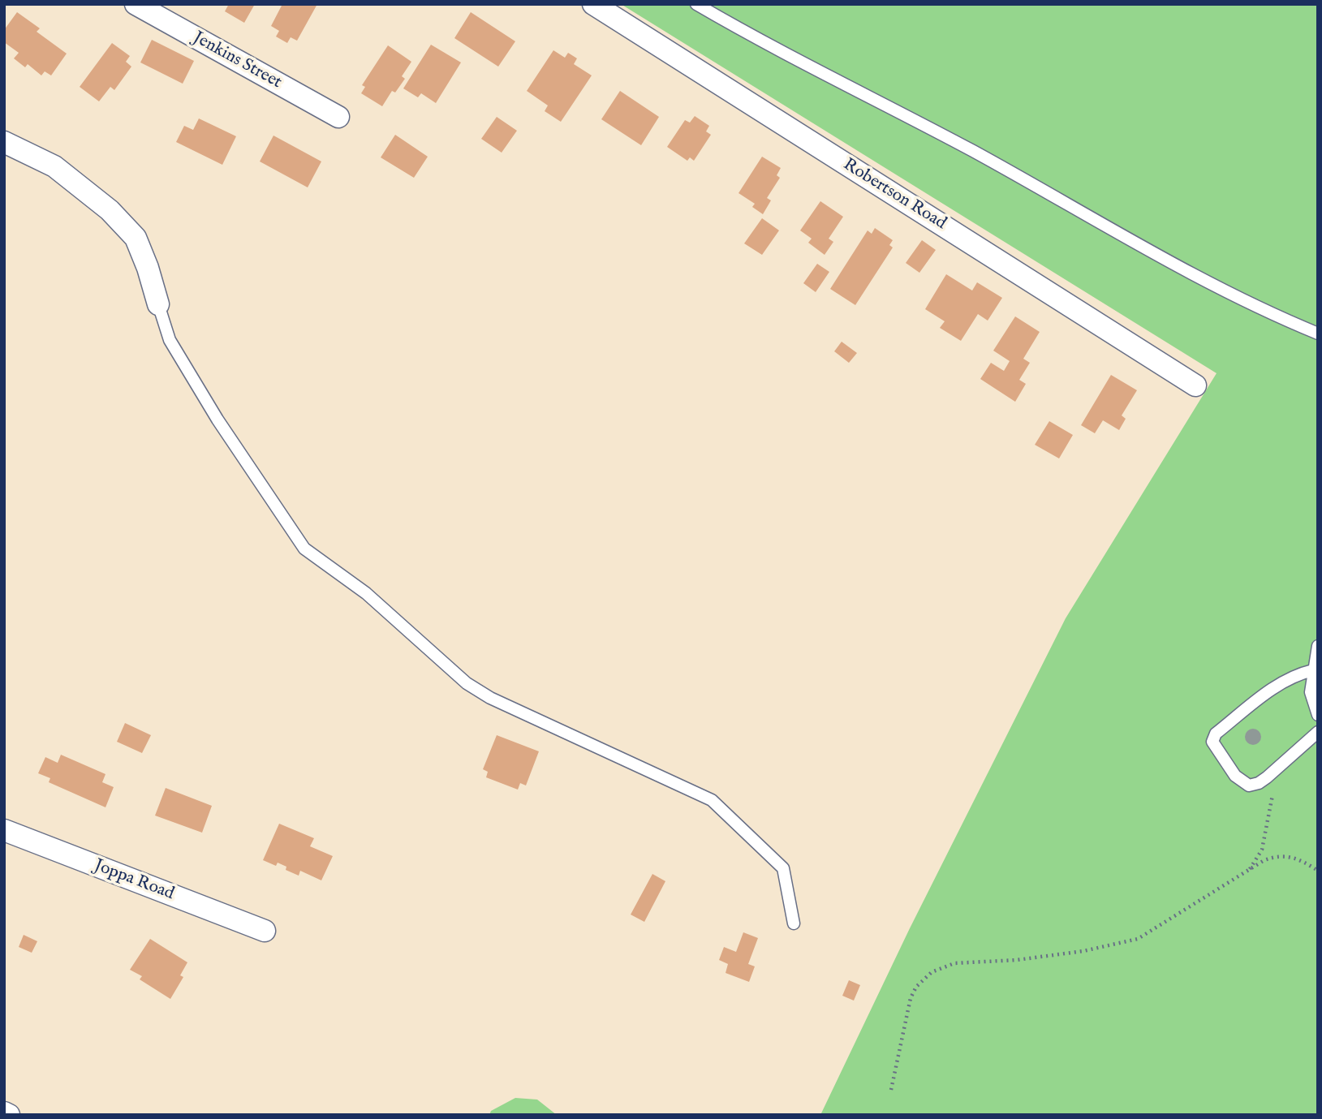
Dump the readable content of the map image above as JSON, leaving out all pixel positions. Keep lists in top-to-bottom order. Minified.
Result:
{"streets":{"street":["Jenkins Street","Robertson Road","Joppa Road"]}}
